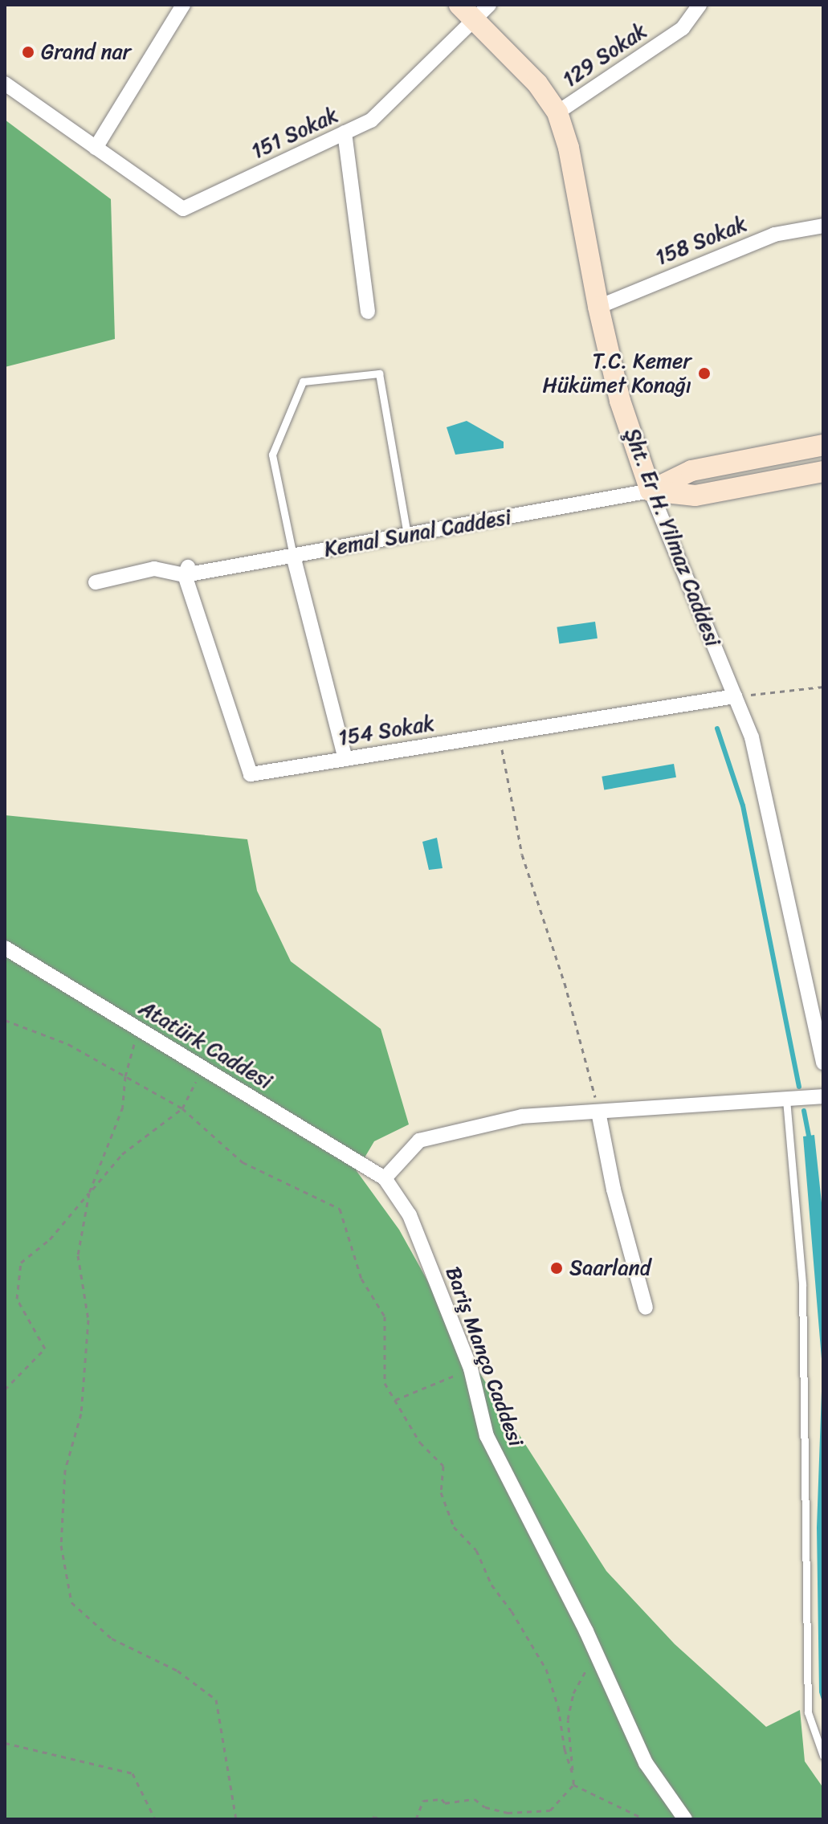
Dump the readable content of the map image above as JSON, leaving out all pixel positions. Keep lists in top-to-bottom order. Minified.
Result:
{"streets":{"street":["129 Sokak","151 Sokak","158 Sokak","Kemal Sunal Caddesi","Şht. Er H. Yilmaz Caddesi","154 Sokak","Atatürk Caddesi","Bariş Manço Caddesi"]},"crossings":[["129 Sokak","Şht. Er H. Yilmaz Caddesi"],["151 Sokak","Şht. Er H. Yilmaz Caddesi"],["158 Sokak","Şht. Er H. Yilmaz Caddesi"],["Kemal Sunal Caddesi","Şht. Er H. Yilmaz Caddesi"],["Kemal Sunal Caddesi","154 Sokak"],["Şht. Er H. Yilmaz Caddesi","154 Sokak"],["Atatürk Caddesi","Bariş Manço Caddesi"]],"places":["Grand nar","T.C. Kemer Hükümet Konağı","Saarland"]}
